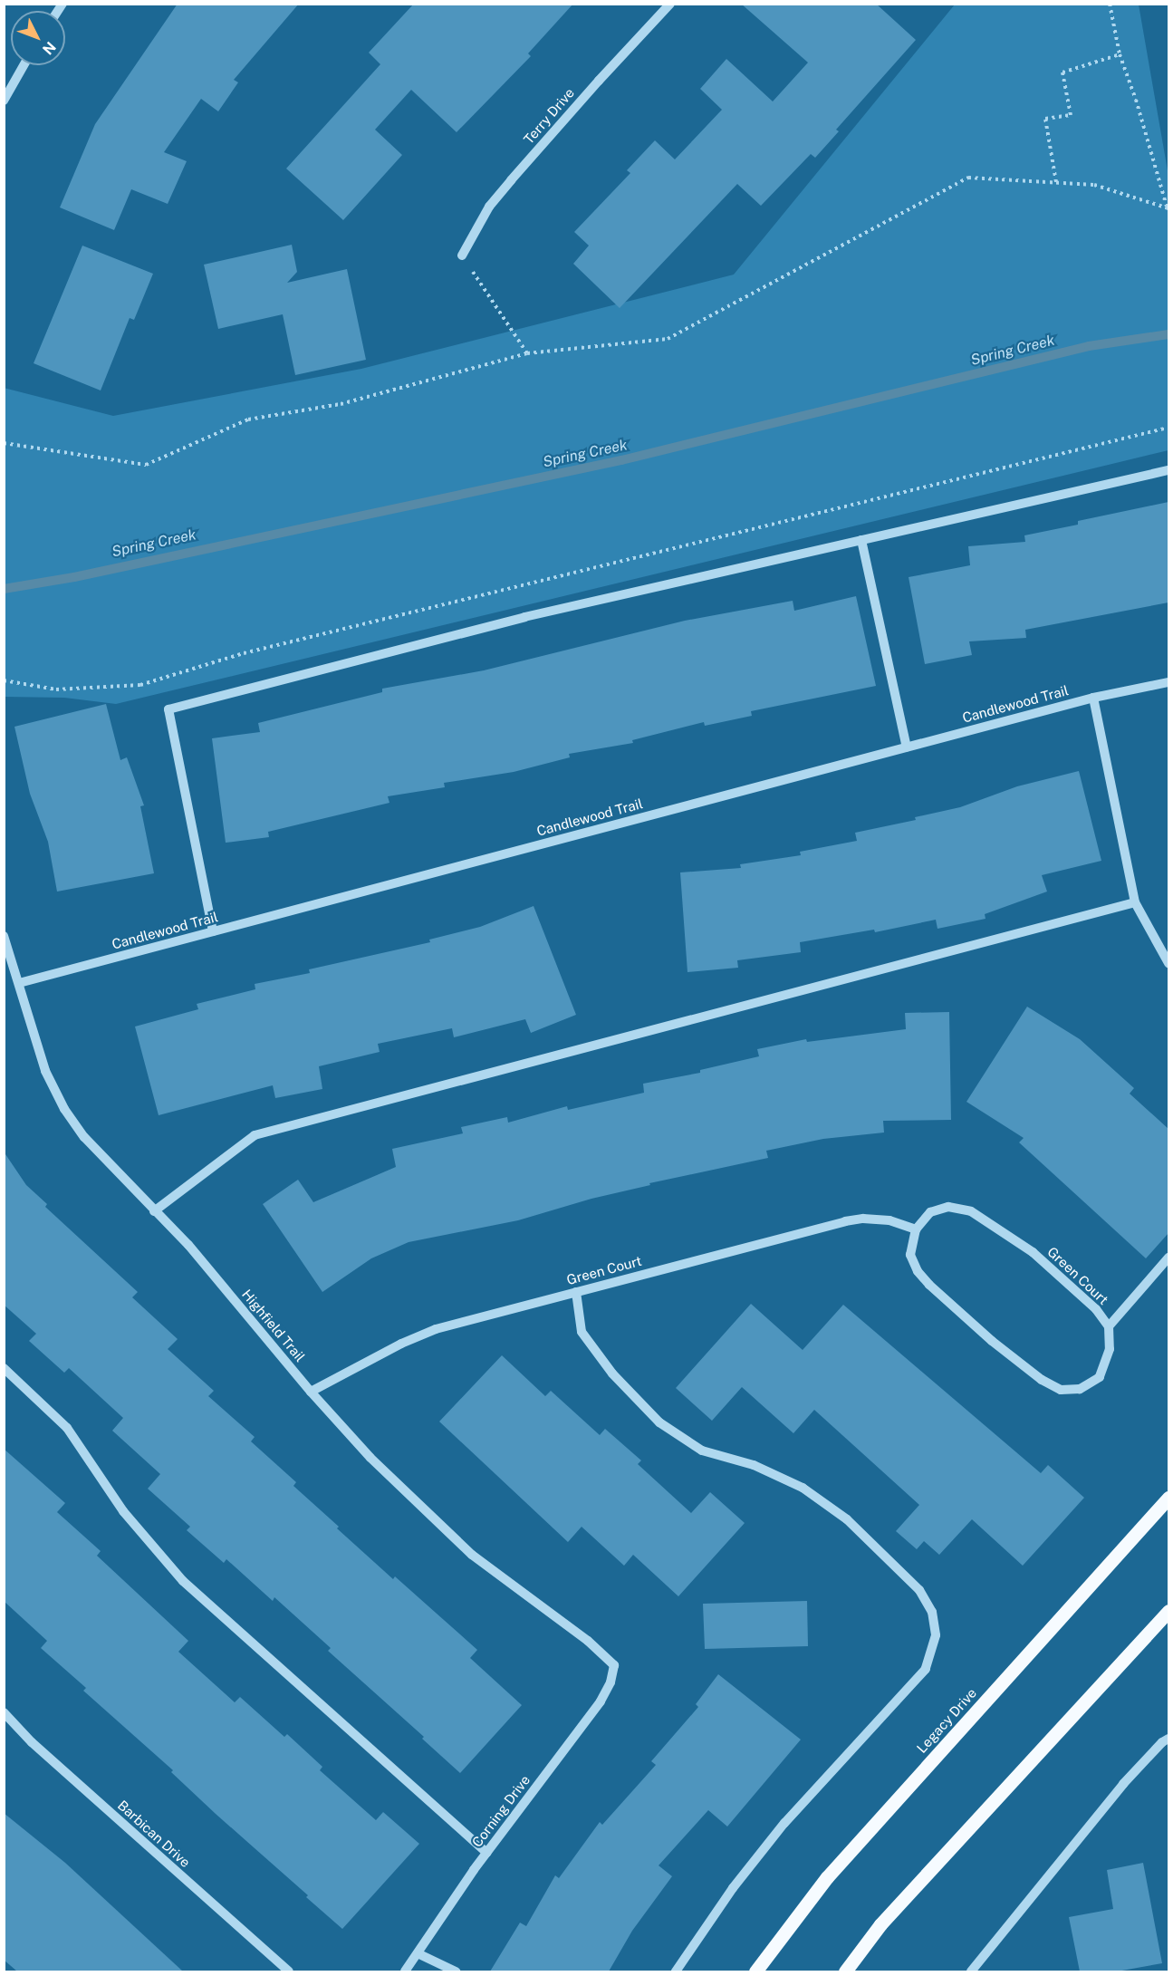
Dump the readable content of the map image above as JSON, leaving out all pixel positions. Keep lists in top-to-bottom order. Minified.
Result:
{"streets":{"main road":["Legacy Drive"],"street":["Terry Drive","Candlewood Trail","Green Court","Highfield Trail","Corning Drive","Barbican Drive"]},"crossings":[["Candlewood Trail","Highfield Trail"],["Green Court","Highfield Trail"],["Highfield Trail","Corning Drive"]],"water":["Spring Creek"],"north":"bottom right"}
